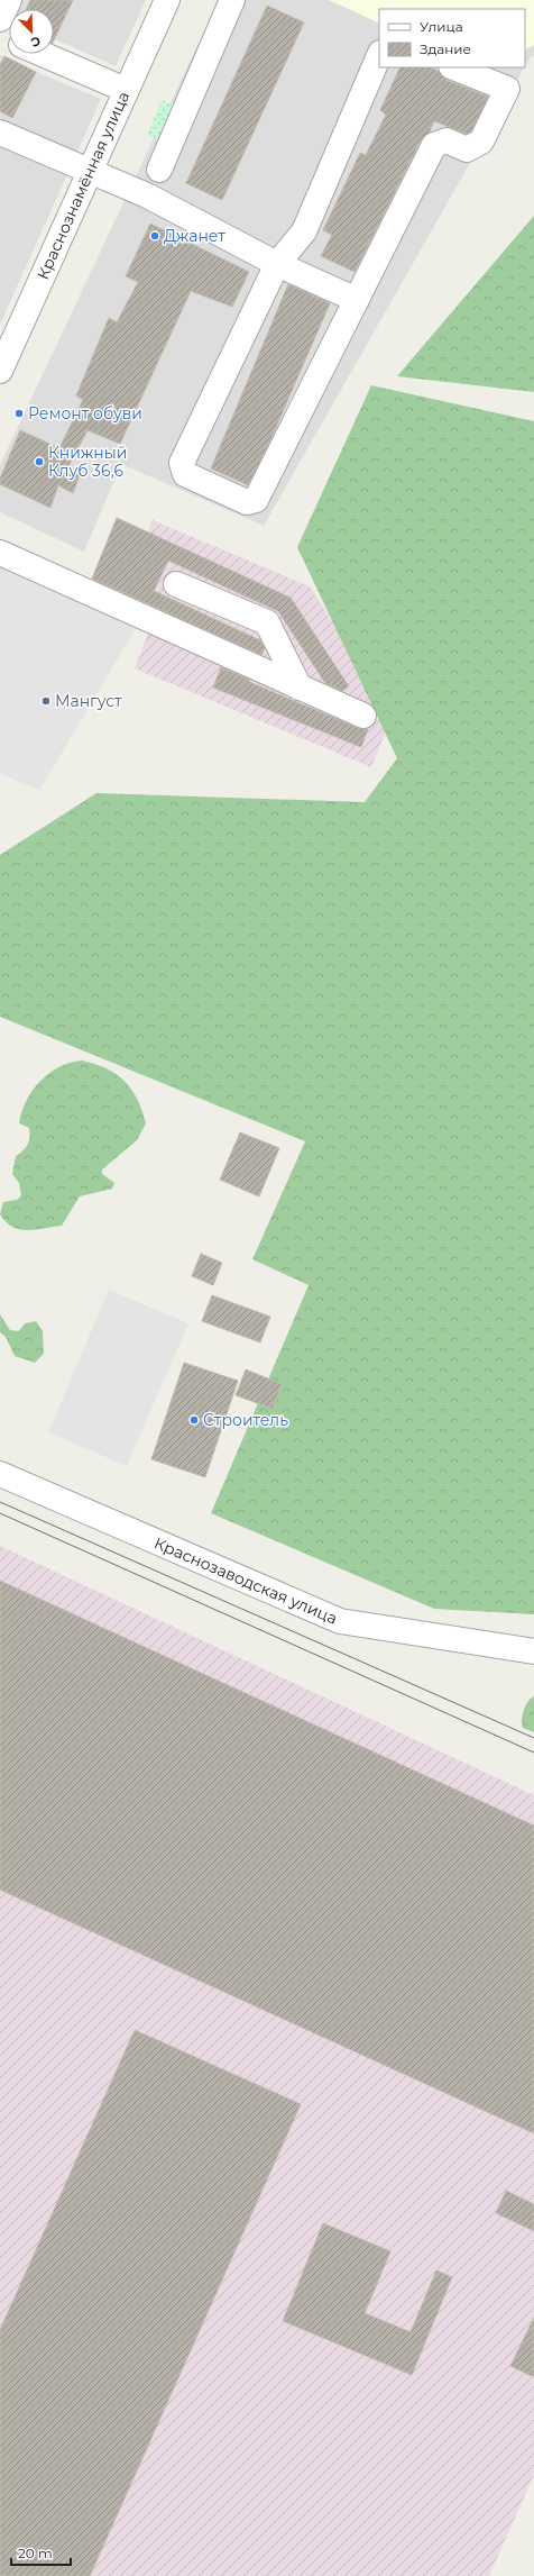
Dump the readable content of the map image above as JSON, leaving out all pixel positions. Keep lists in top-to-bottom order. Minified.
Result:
{"streets":{"street":["Краснознамённая улица","Краснозаводская улица"]},"places":["Джанет","Ремонт обуви","Книжный Клуб 36,6","Мангуст","Строитель"],"legend":["Улица","Здание"],"scale_bar":"20 m","north":"bottom right"}
